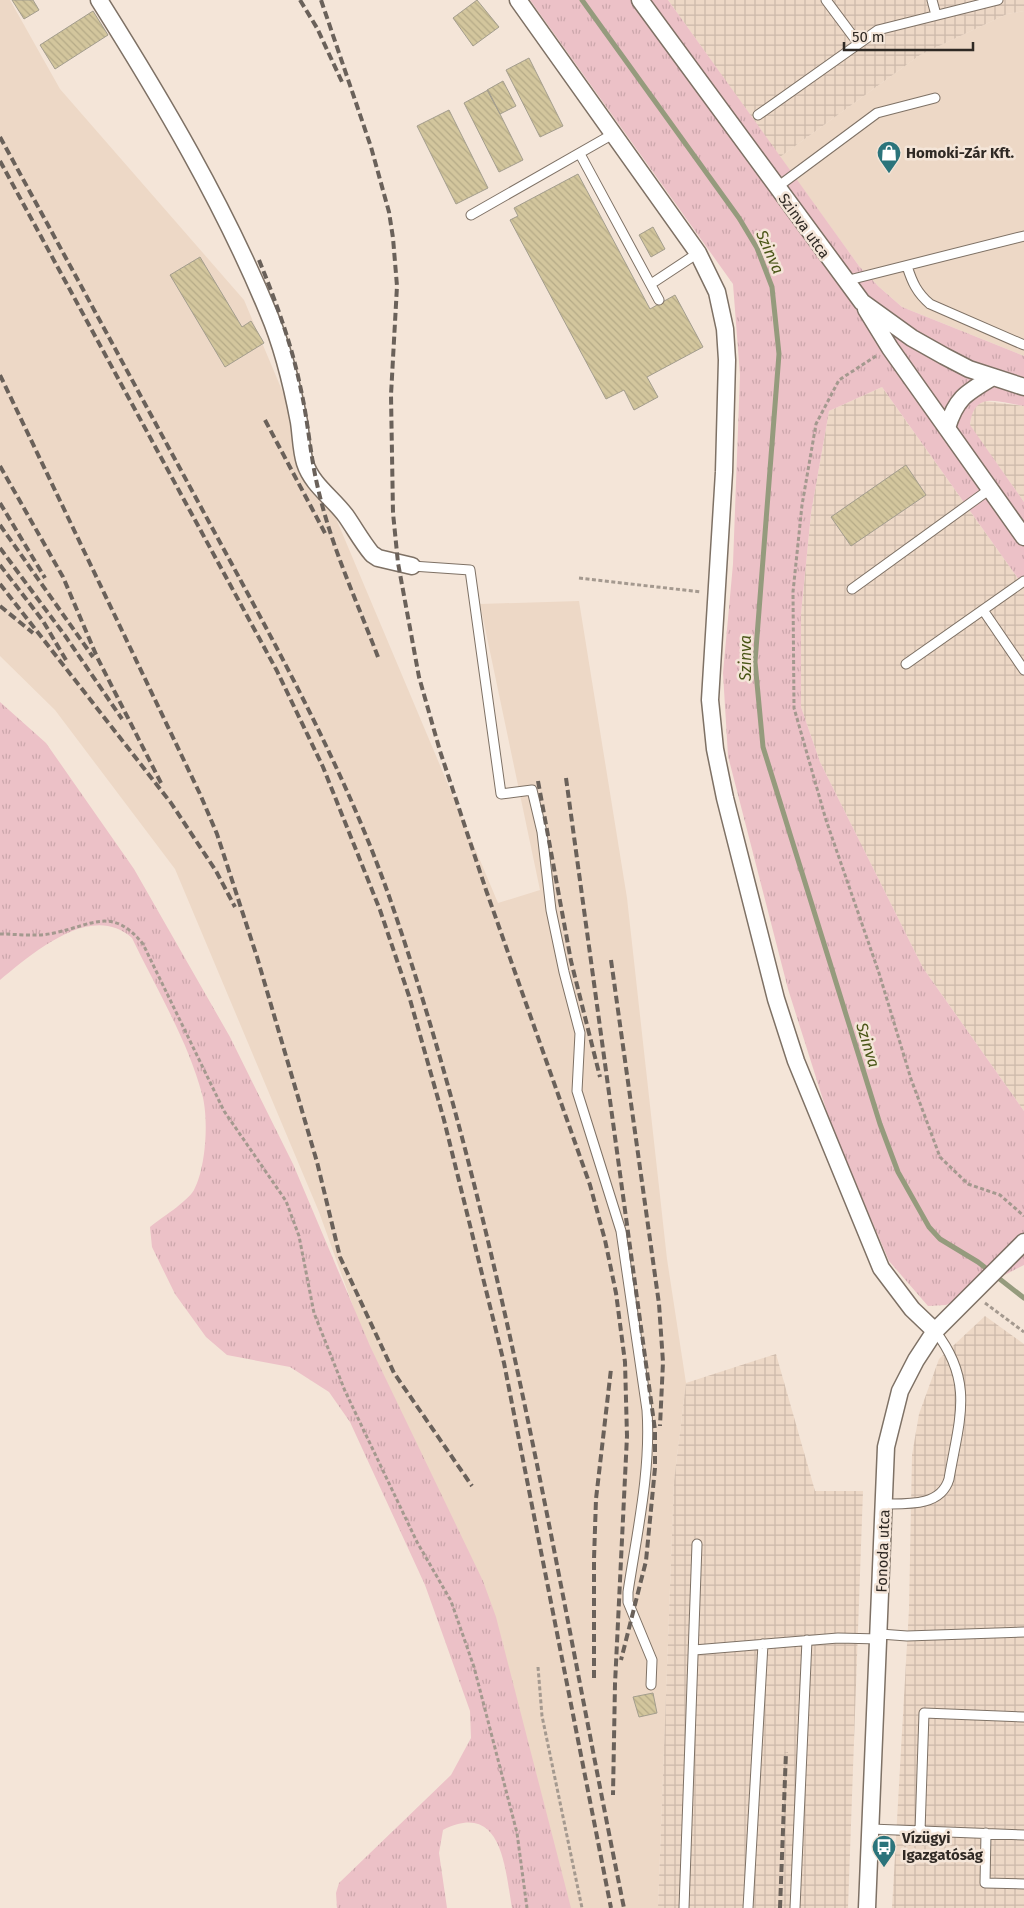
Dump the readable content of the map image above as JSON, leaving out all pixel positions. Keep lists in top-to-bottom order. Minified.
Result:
{"streets":{"street":["Szinva utca","Fonoda utca"]},"water":["Szinva"],"places":{"shop":["Homoki-Zár Kft."],"bus stop":["Vízügyi Igazgatóság"]},"scale_bar":"50 m"}
